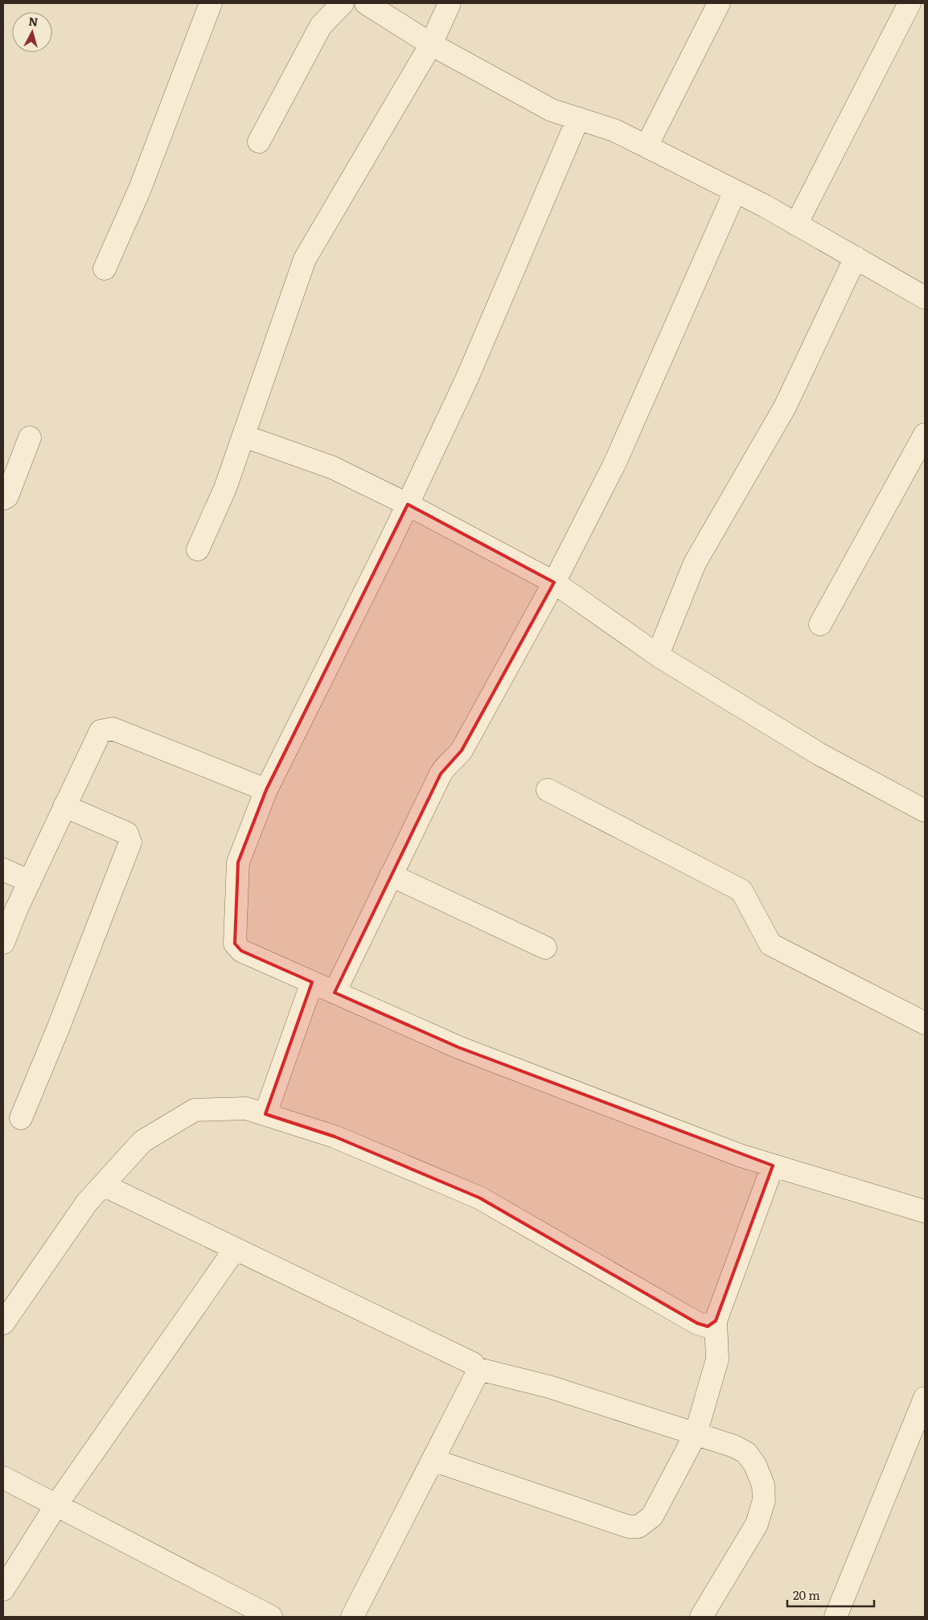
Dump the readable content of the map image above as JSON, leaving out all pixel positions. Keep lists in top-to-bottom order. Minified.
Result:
{"scale_bar":"20 m","north":"top"}
